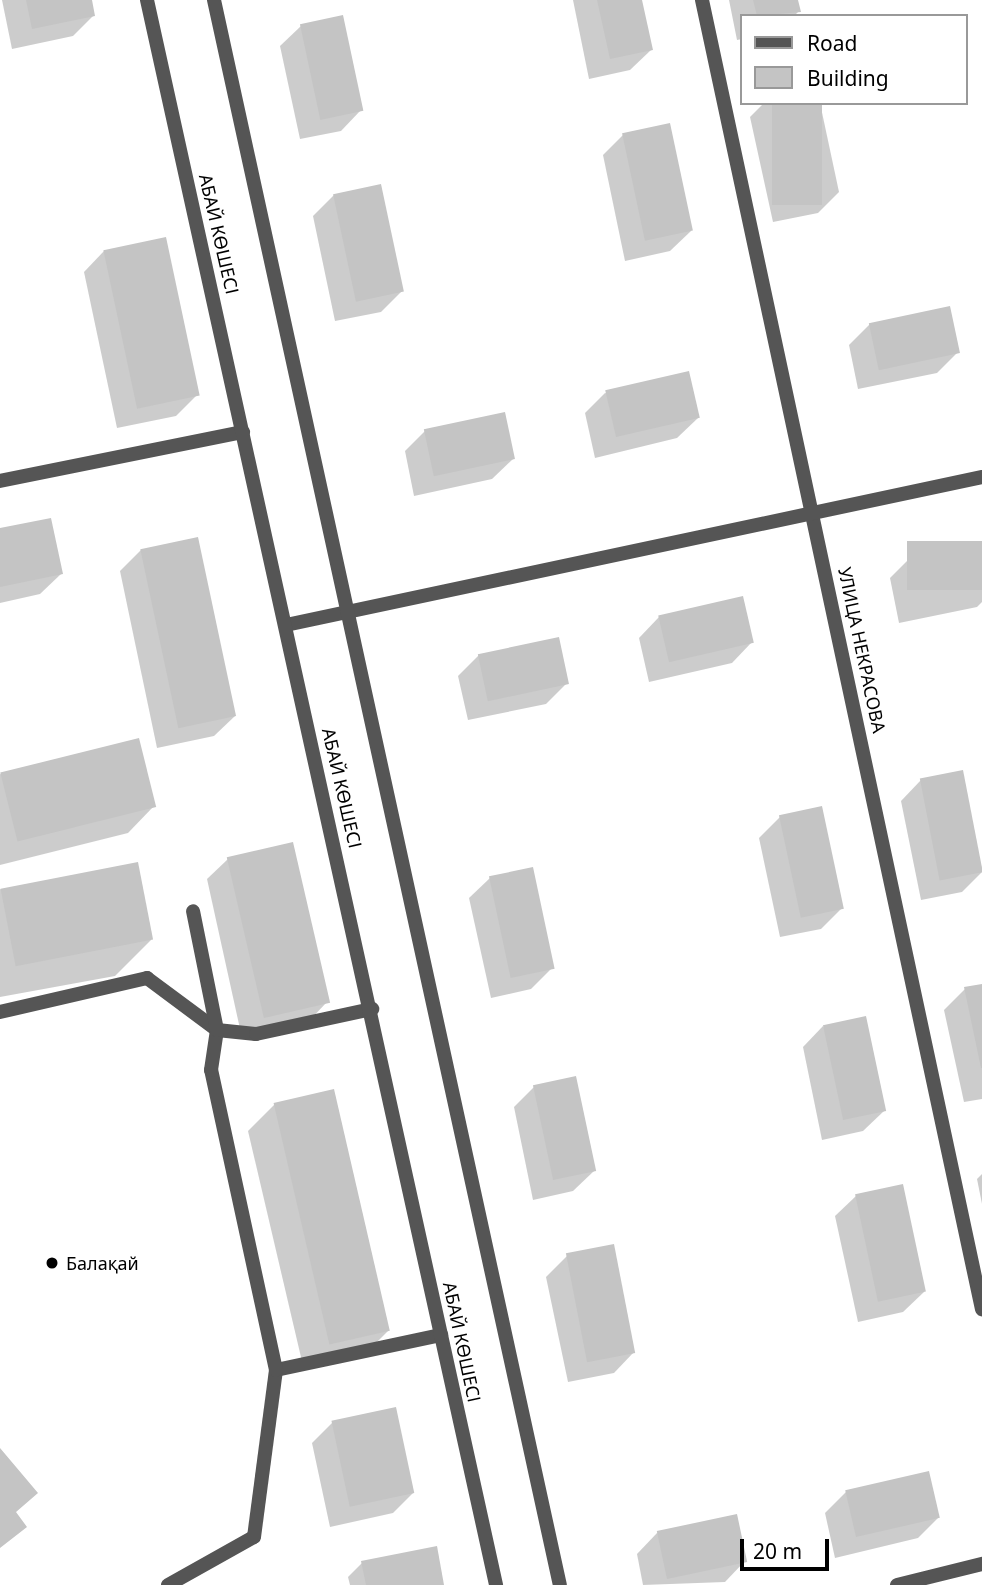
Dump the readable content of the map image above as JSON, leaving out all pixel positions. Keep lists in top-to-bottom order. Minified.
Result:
{"streets":{"street":["АБАЙ КӨШЕСІ","УЛИЦА НЕКРАСОВА"]},"places":["Балақай"],"legend":["Road","Building"],"scale_bar":"20 m"}
